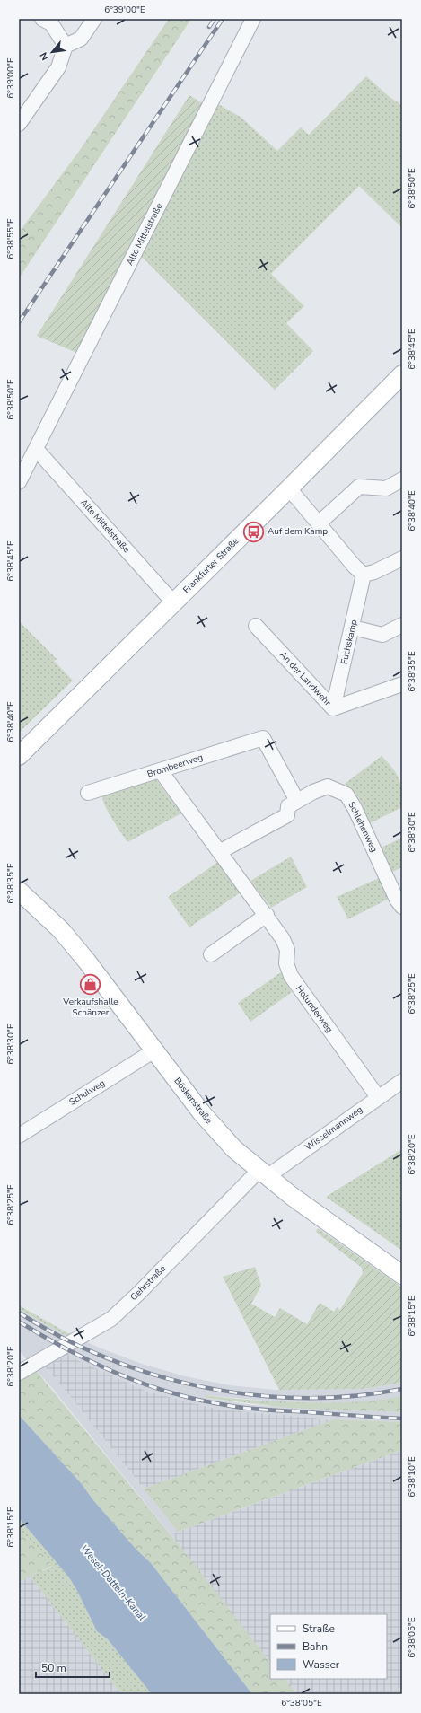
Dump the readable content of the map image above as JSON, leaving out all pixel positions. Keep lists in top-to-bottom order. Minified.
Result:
{"streets":{"main road":["Frankfurter Straße","Böskenstraße"],"street":["Alte Mittelstraße","Fuchskamp","An der Landwehr","Brombeerweg","Schlehenweg","Holunderweg","Schulweg","Wisselmannweg","Gehrstraße"]},"crossings":[["Alte Mittelstraße","Frankfurter Straße"],["Fuchskamp","An der Landwehr"],["Brombeerweg","Schlehenweg"],["Brombeerweg","Holunderweg"],["Schlehenweg","Holunderweg"],["Holunderweg","Wisselmannweg"],["Schulweg","Böskenstraße"],["Böskenstraße","Wisselmannweg"],["Böskenstraße","Gehrstraße"],["Wisselmannweg","Gehrstraße"]],"water":["Wesel-Datteln-Kanal"],"places":{"bus stop":["Auf dem Kamp"],"shop":["Verkaufshalle Schänzer"]},"legend":["Straße","Bahn","Wasser"],"scale_bar":"50 m","north":"bottom left","coordinates":["6°39'00\"E","6°38'50\"E","6°38'55\"E","6°38'45\"E","6°38'40\"E","6°38'35\"E","6°38'30\"E","6°38'25\"E","6°38'20\"E","6°38'15\"E","6°38'10\"E","6°38'05\"E"]}
